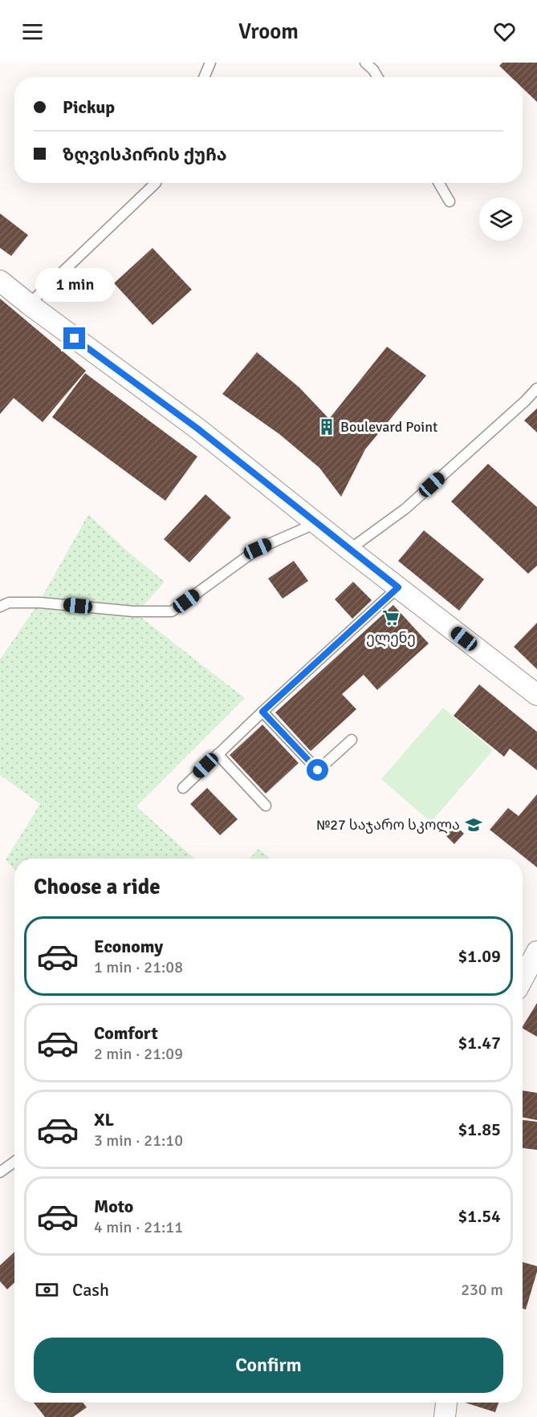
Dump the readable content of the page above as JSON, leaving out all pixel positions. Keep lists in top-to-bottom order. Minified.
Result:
{"places":{"building":["Boulevard Point"],"supermarket":["ელენე"],"school or university":["№27 საჯარო სკოლა"]},"page":{"header":"Vroom","banner":["Pickup","ზღვისპირის ქუჩა"],"bubble":"1 min","heading":"Choose a ride","list":[{"name":"Economy","note":"1 min · 21:08","value":"$1.09"},{"name":"Comfort","note":"2 min · 21:09","value":"$1.47"},{"name":"XL","note":"3 min · 21:10","value":"$1.85"},{"name":"Moto","note":"4 min · 21:11","value":"$1.54"}],"pay":["Cash","230 m"],"buttons":"Confirm"}}
